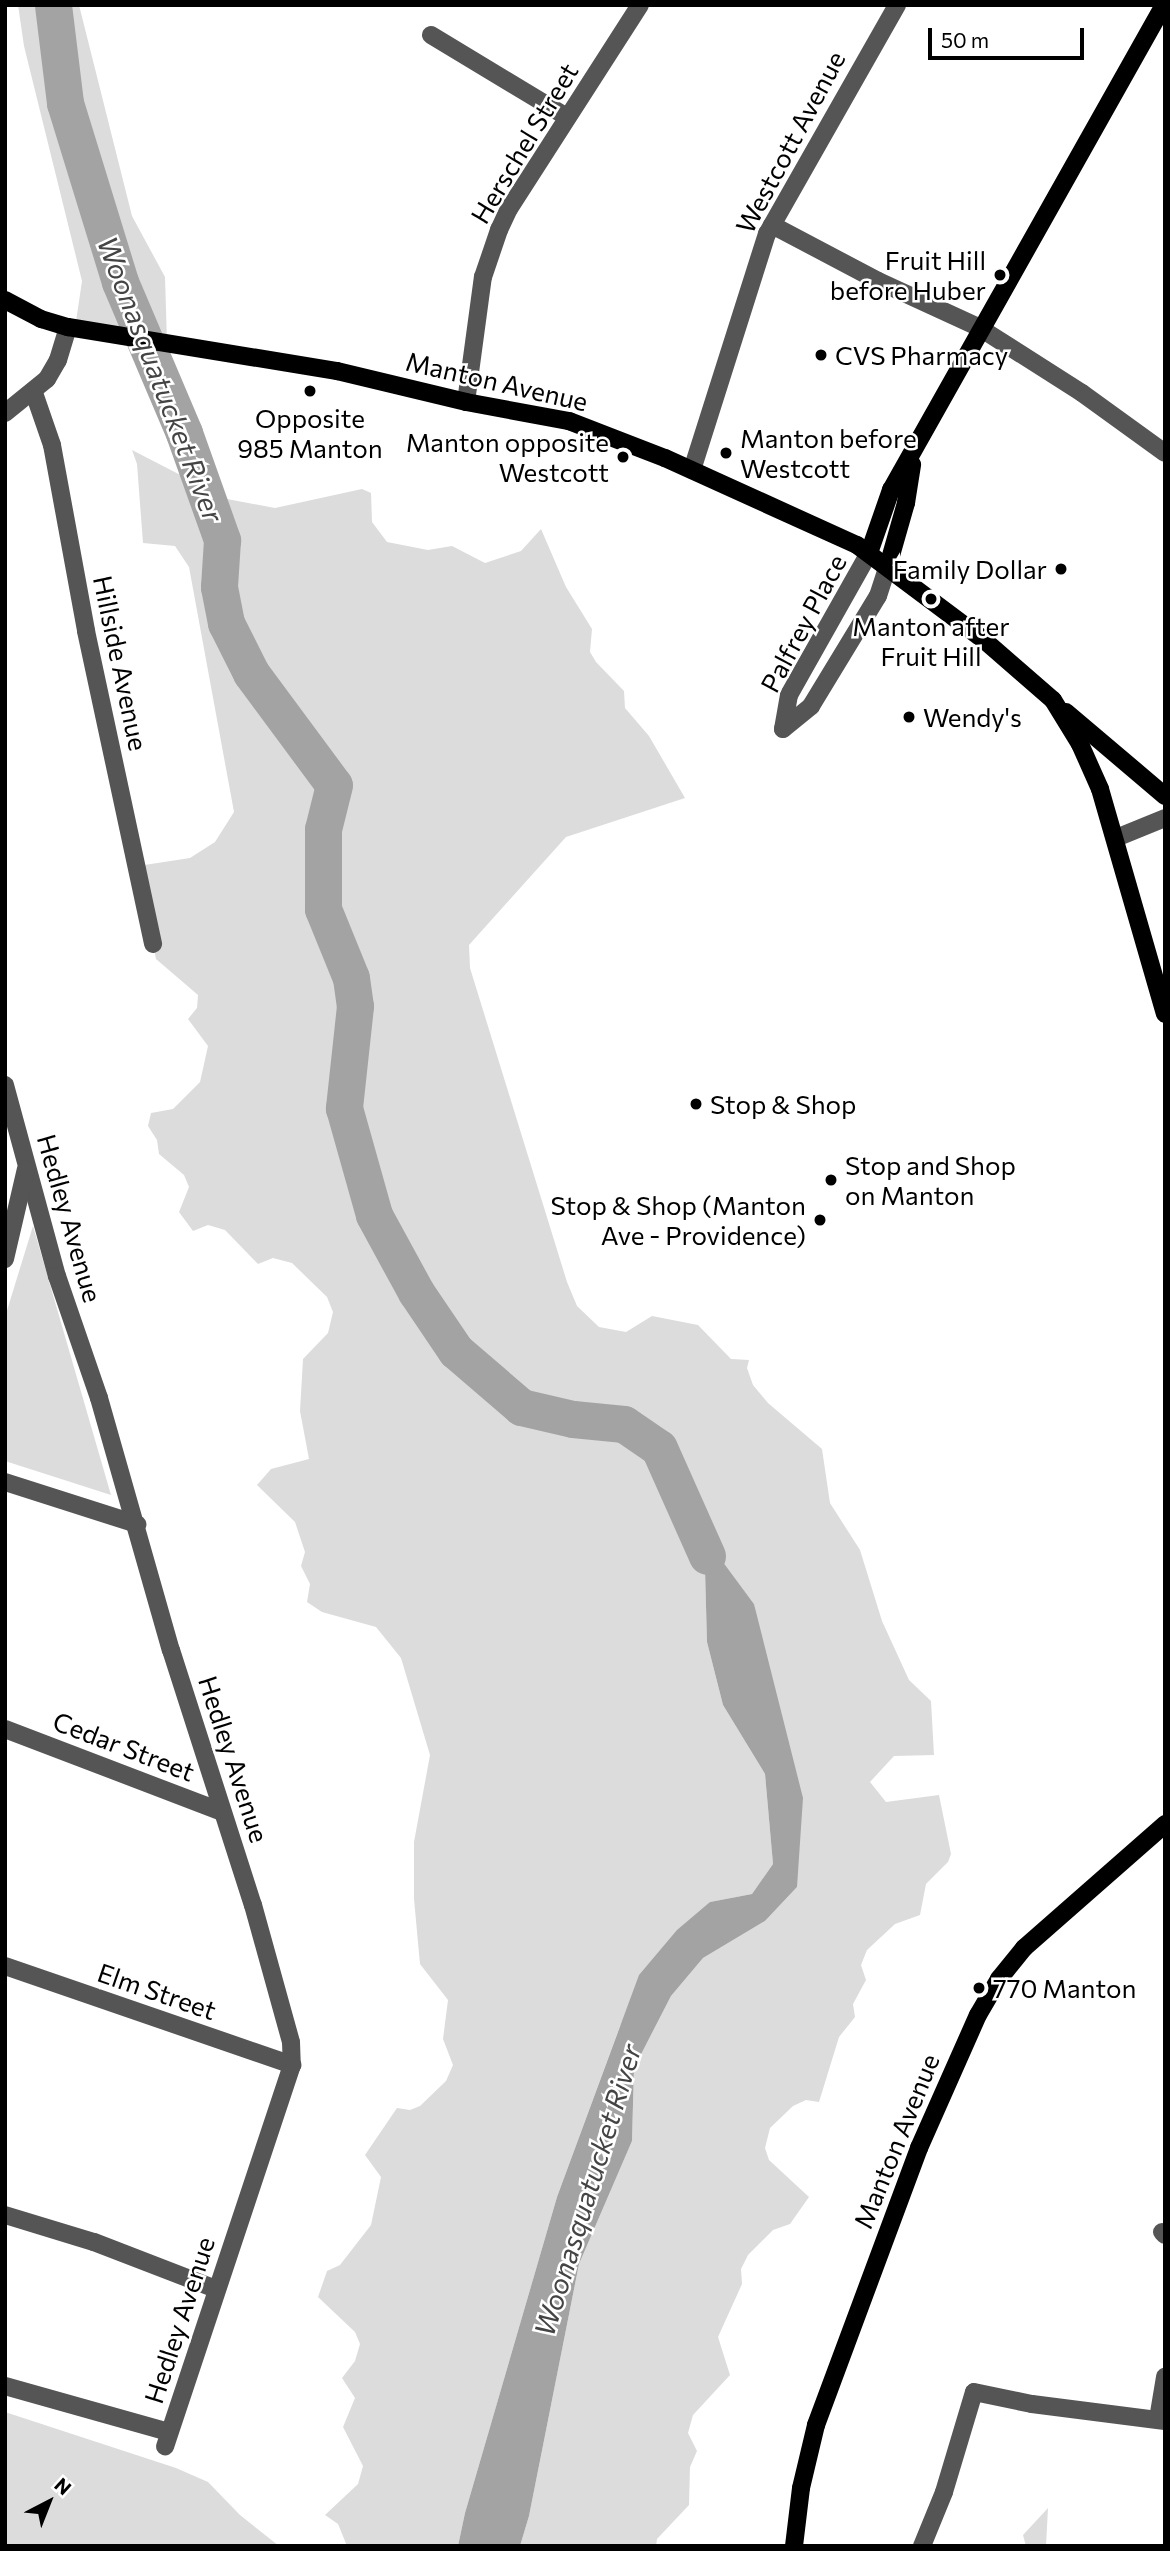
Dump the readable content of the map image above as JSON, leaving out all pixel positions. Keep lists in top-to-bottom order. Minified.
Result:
{"streets":{"main road":["Manton Avenue"],"street":["Westcott Avenue","Herschel Street","Palfrey Place","Hillside Avenue","Hedley Avenue","Cedar Street","Elm Street"]},"crossings":[["Westcott Avenue","Manton Avenue"],["Herschel Street","Manton Avenue"],["Manton Avenue","Palfrey Place"],["Hedley Avenue","Cedar Street"],["Hedley Avenue","Elm Street"]],"water":["Woonasquatucket River"],"places":["Fruit Hill before Huber","CVS Pharmacy","Opposite 985 Manton","Manton before Westcott","Manton opposite Westcott","Family Dollar","Manton after Fruit Hill","Wendy's","Stop & Shop","Stop and Shop on Manton","Stop & Shop (Manton Ave - Providence)","770 Manton"],"scale_bar":"50 m","north":"top right"}
